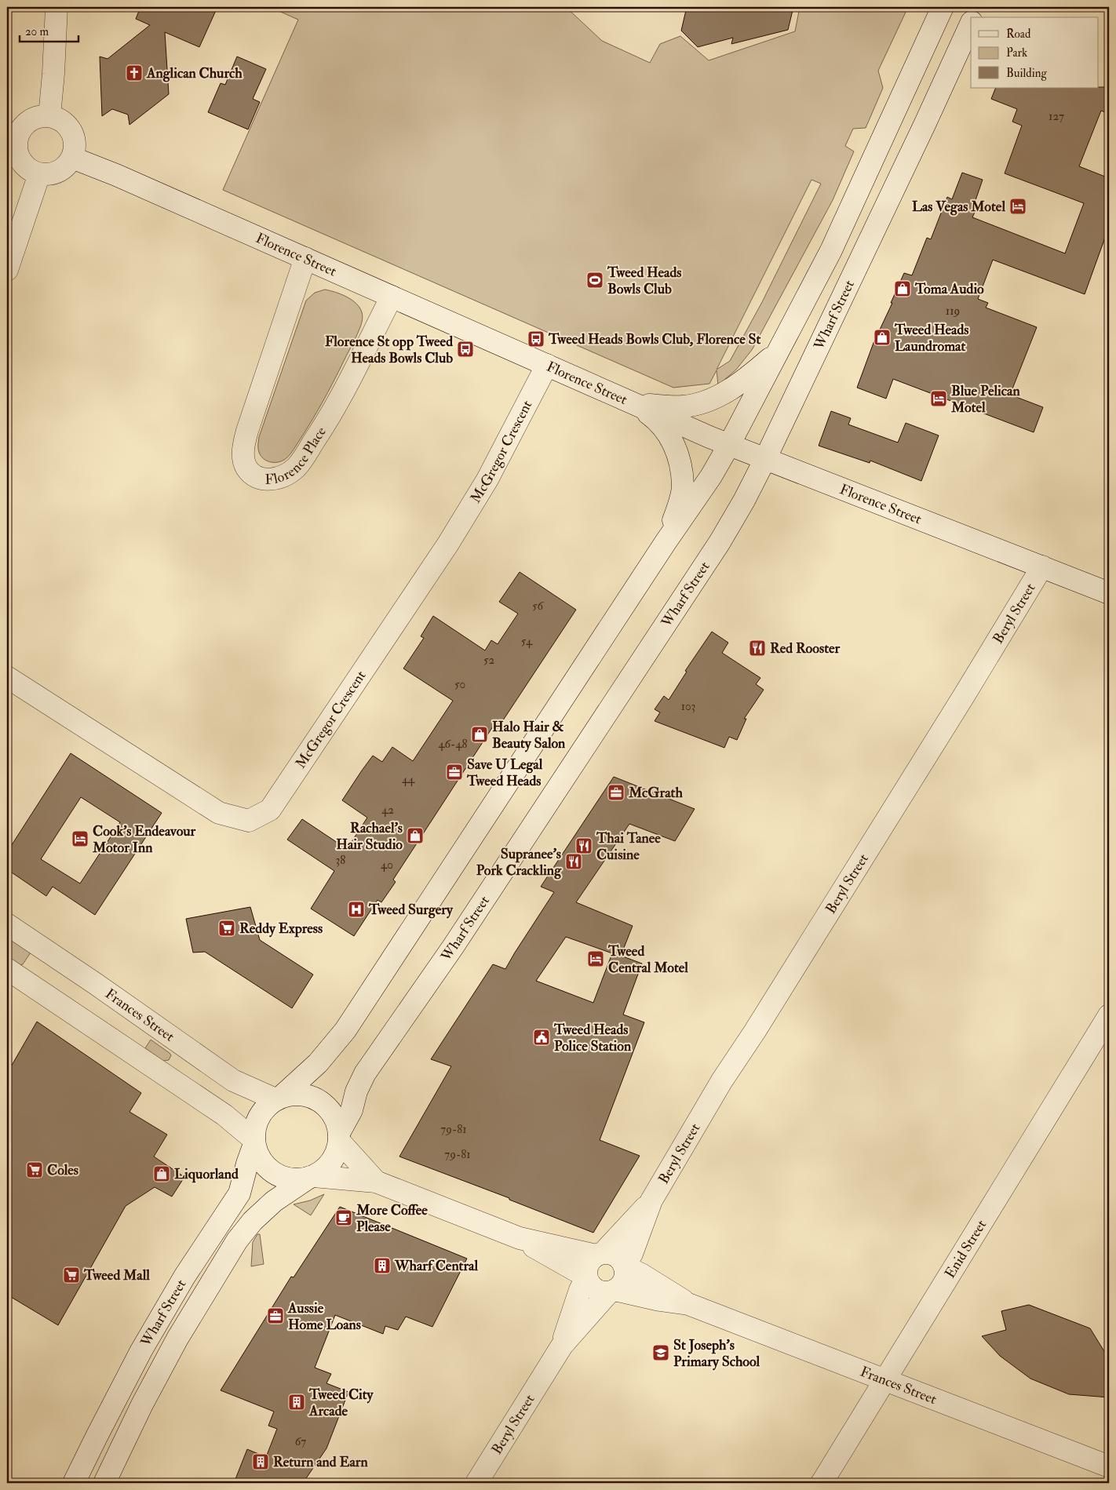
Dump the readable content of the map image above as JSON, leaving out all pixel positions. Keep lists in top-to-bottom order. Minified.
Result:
{"streets":{"street":["Florence Street","Wharf Street","Florence Place","McGregor Crescent","Beryl Street","Frances Street","Enid Street"]},"crossings":[["Florence Street","Wharf Street"],["Florence Street","Florence Place"],["Florence Street","McGregor Crescent"],["Florence Street","Beryl Street"],["Wharf Street","Frances Street"],["Beryl Street","Frances Street"],["Frances Street","Enid Street"]],"places":{"church":["Anglican Church"],"hotel":["Las Vegas Motel","Blue Pelican Motel","Cook's Endeavour Motor Inn","Tweed Central Motel"],"sports":["Tweed Heads Bowls Club"],"shop":["Toma Audio","Tweed Heads Laundromat","Halo Hair & Beauty Salon","Rachael's Hair Studio","Liquorland"],"bus stop":["Tweed Heads Bowls Club, Florence St","Florence St opp Tweed Heads Bowls Club"],"restaurant":["Red Rooster","Thai Tanee Cuisine","Supranee’s Pork Crackling"],"office":["Save U Legal Tweed Heads","McGrath","Aussie Home Loans"],"hospital":["Tweed Surgery"],"supermarket":["Reddy Express","Coles","Tweed Mall"],"public building":["Tweed Heads Police Station"],"cafe":["More Coffee Please"],"building":["Wharf Central","Tweed City Arcade","Return and Earn"],"school or university":["St Joseph's Primary School"]},"house_numbers":["127","119","56","54","52","50","103","46-48","44","42","38","40","79-81","79-81","67"],"legend":["Road","Park","Building"],"scale_bar":"20 m"}
